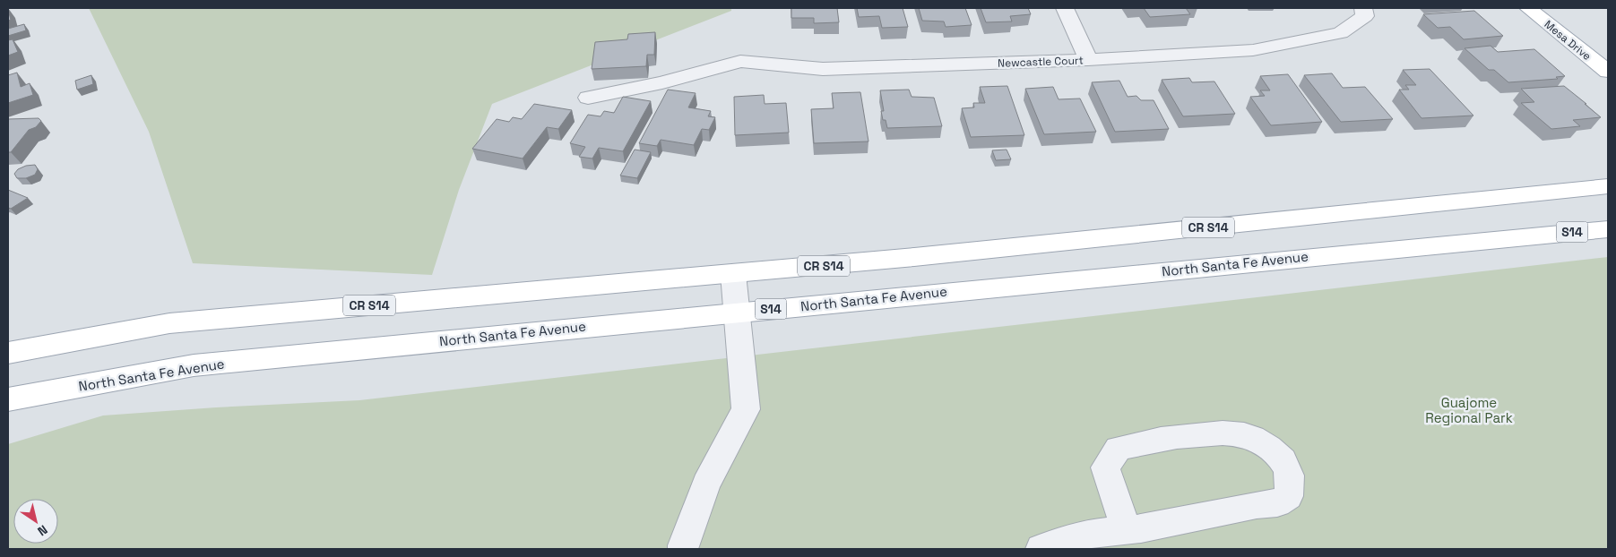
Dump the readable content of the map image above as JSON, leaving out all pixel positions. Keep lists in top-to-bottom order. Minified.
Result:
{"streets":{"main road":["Mesa Drive","CR S14","S14","North Santa Fe Avenue"],"street":["Newcastle Court"]},"parks":["Guajome Regional Park"],"north":"bottom right"}
